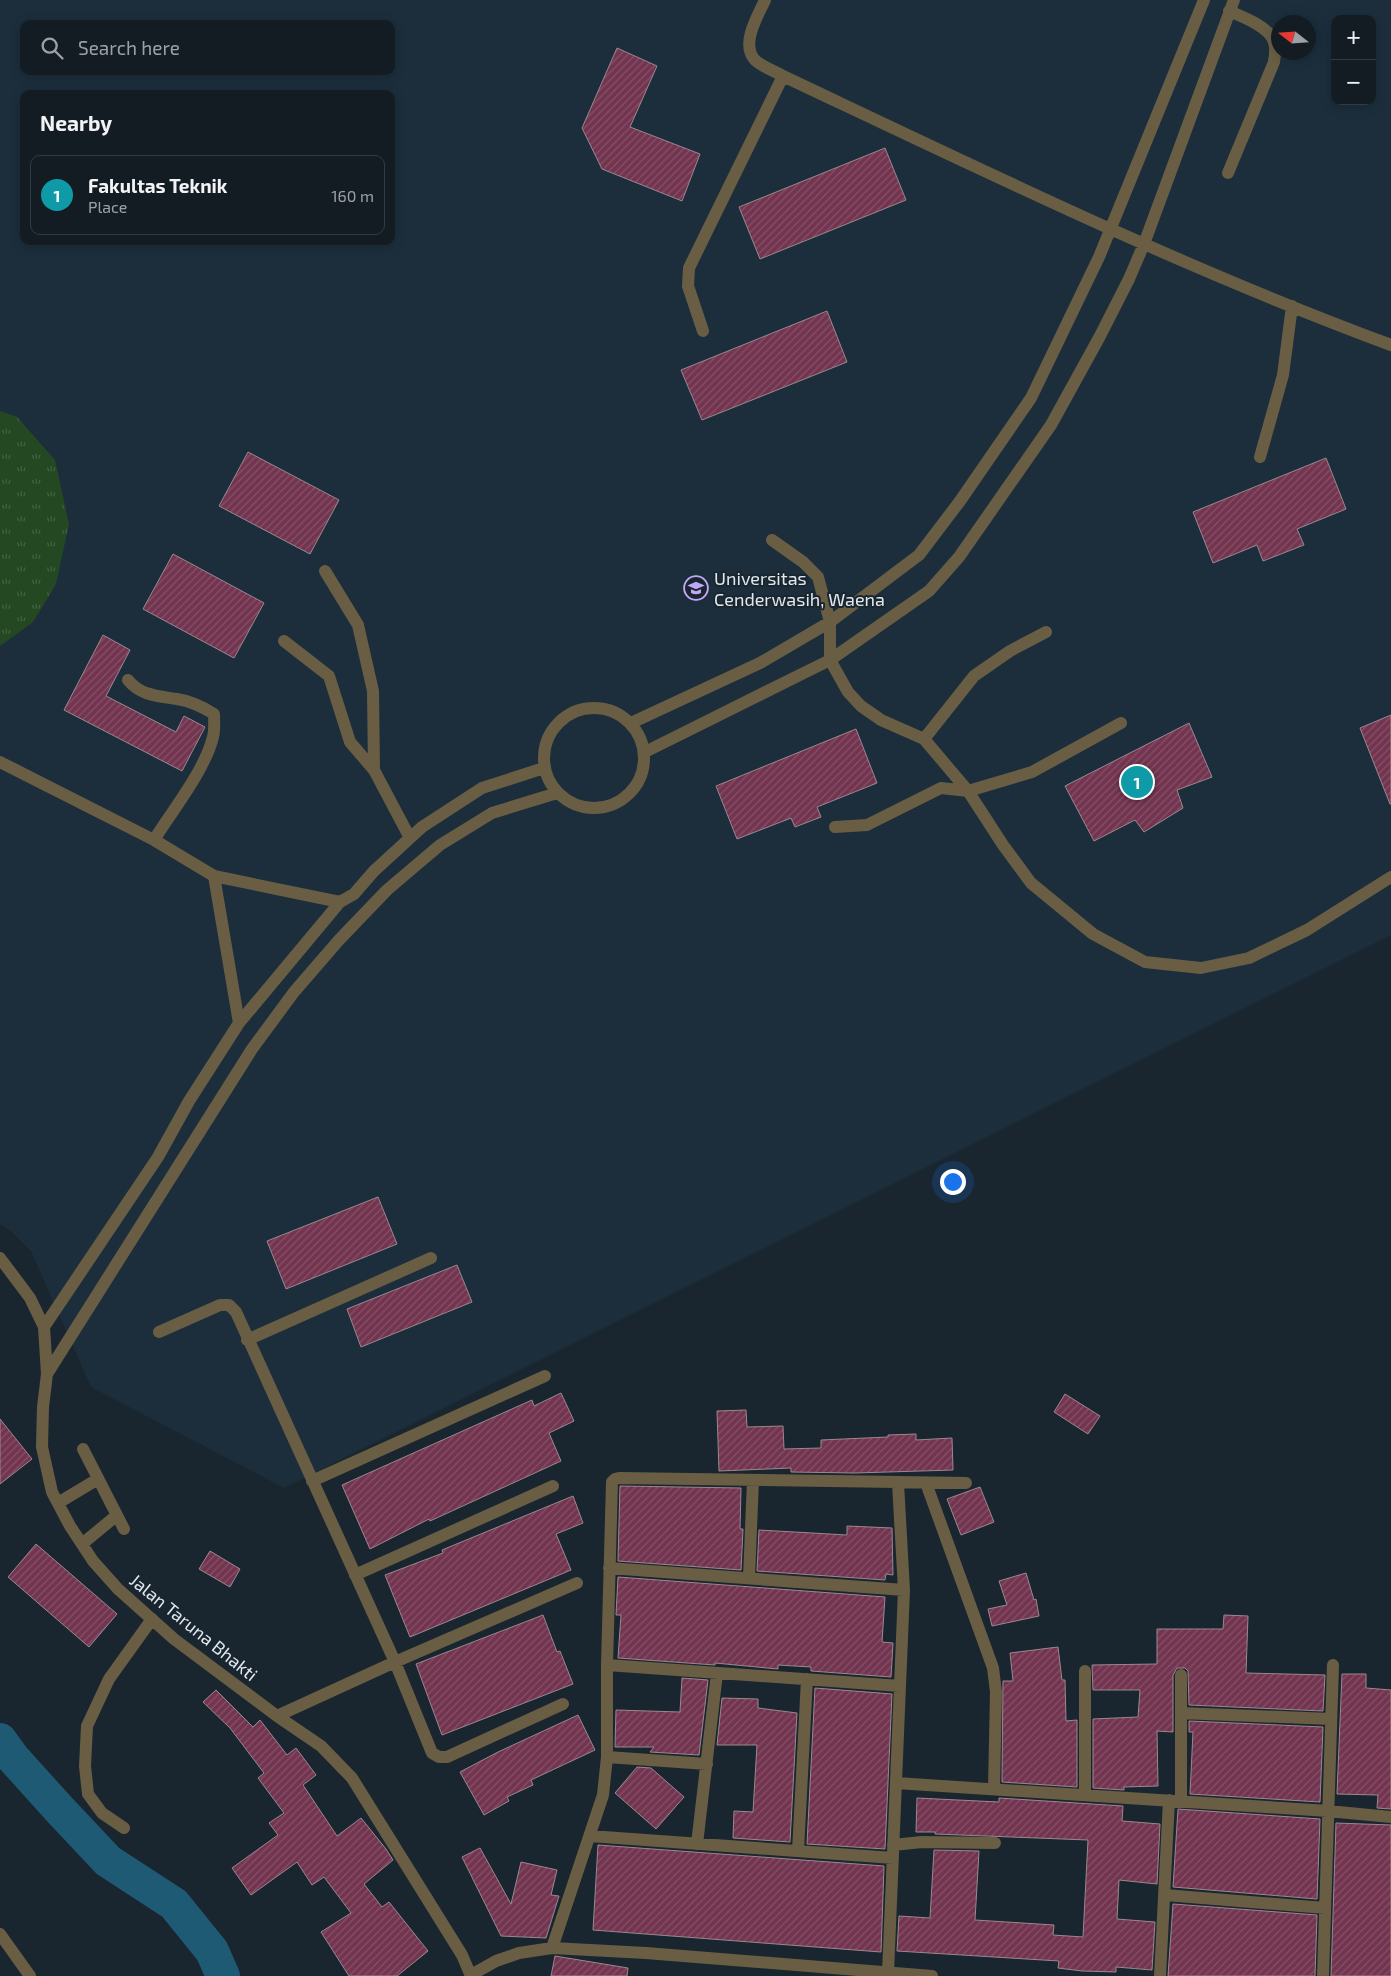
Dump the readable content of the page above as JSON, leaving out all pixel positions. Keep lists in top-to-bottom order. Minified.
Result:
{"streets":{"street":["Jalan Taruna Bhakti"]},"places":{"school or university":["Universitas Cenderwasih, Waena"]},"north":"left","page":{"map_buttons":["+","−"],"search":"Search here","heading":"Nearby","list":[{"mark":"1","name":"Fakultas Teknik","note":"Place","value":"160 m"}],"pins":"1"}}
